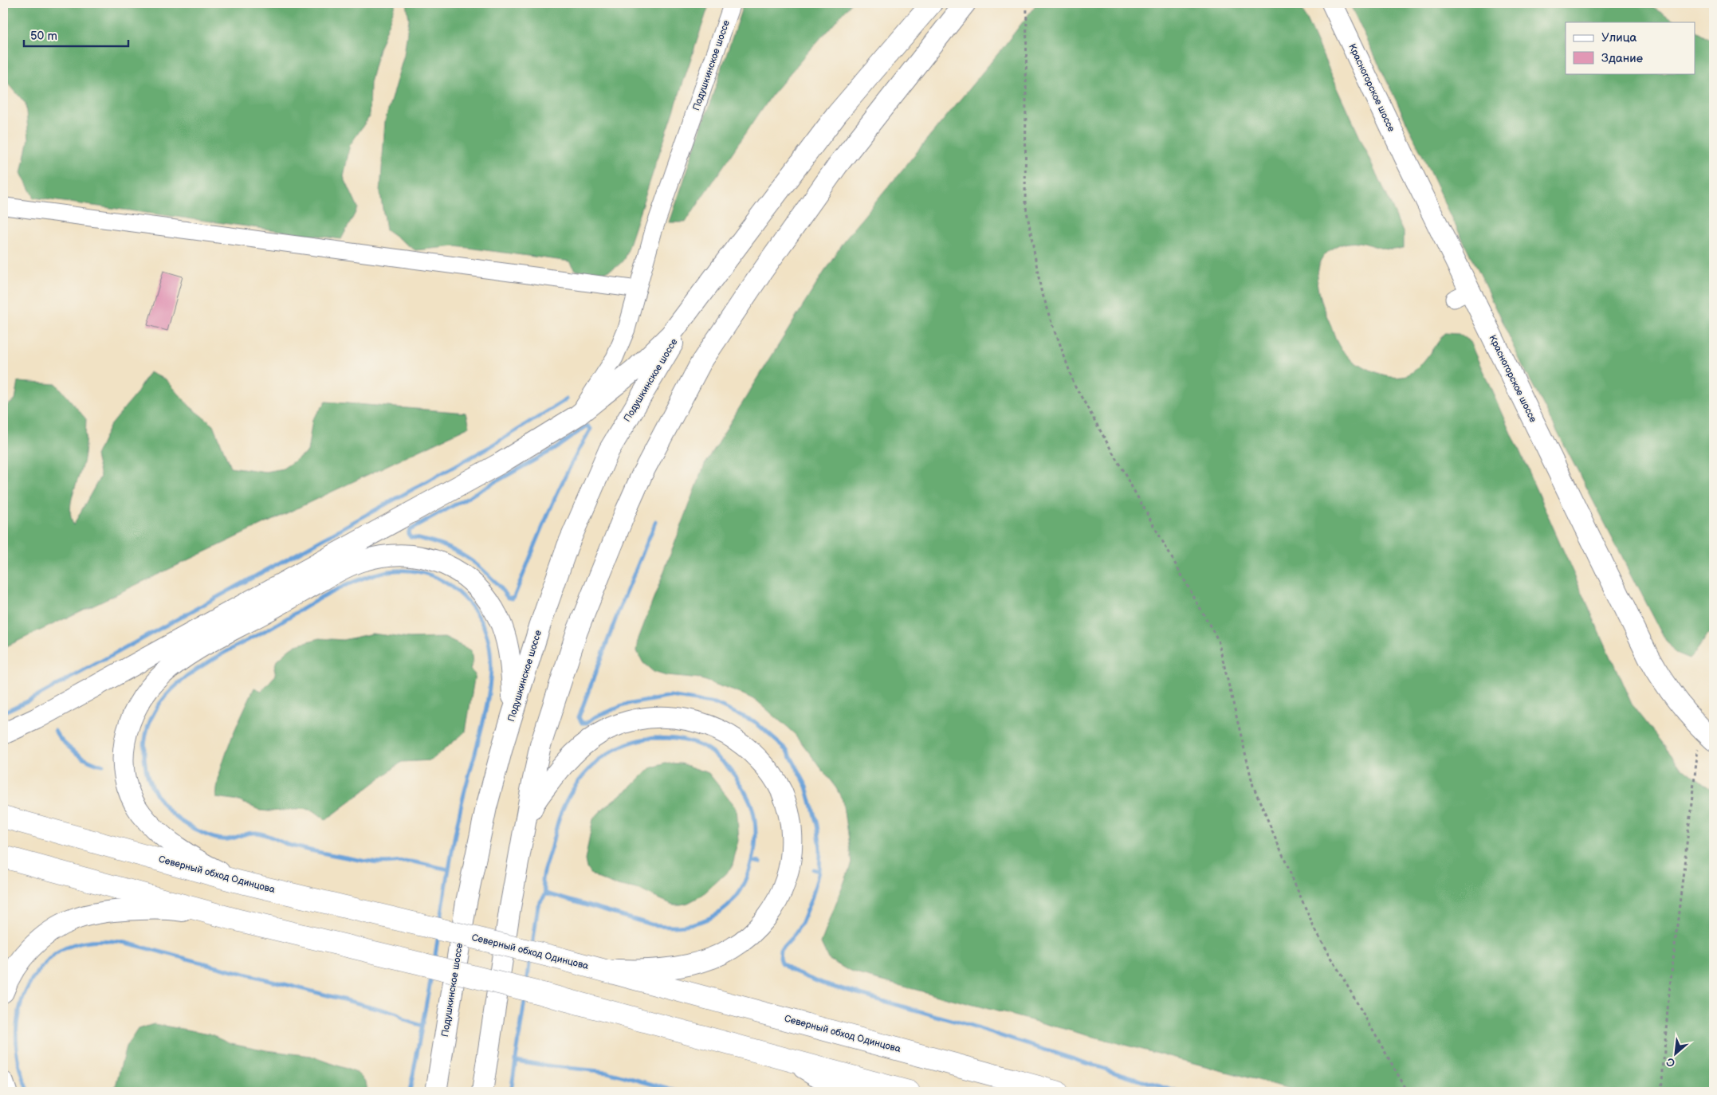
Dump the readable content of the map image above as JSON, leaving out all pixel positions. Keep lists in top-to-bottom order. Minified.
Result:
{"streets":{"highway":["Северный обход Одинцова"],"main road":["Подушкинское шоссе","Красногорское шоссе"]},"legend":["Улица","Здание"],"scale_bar":"50 m","north":"bottom left"}
